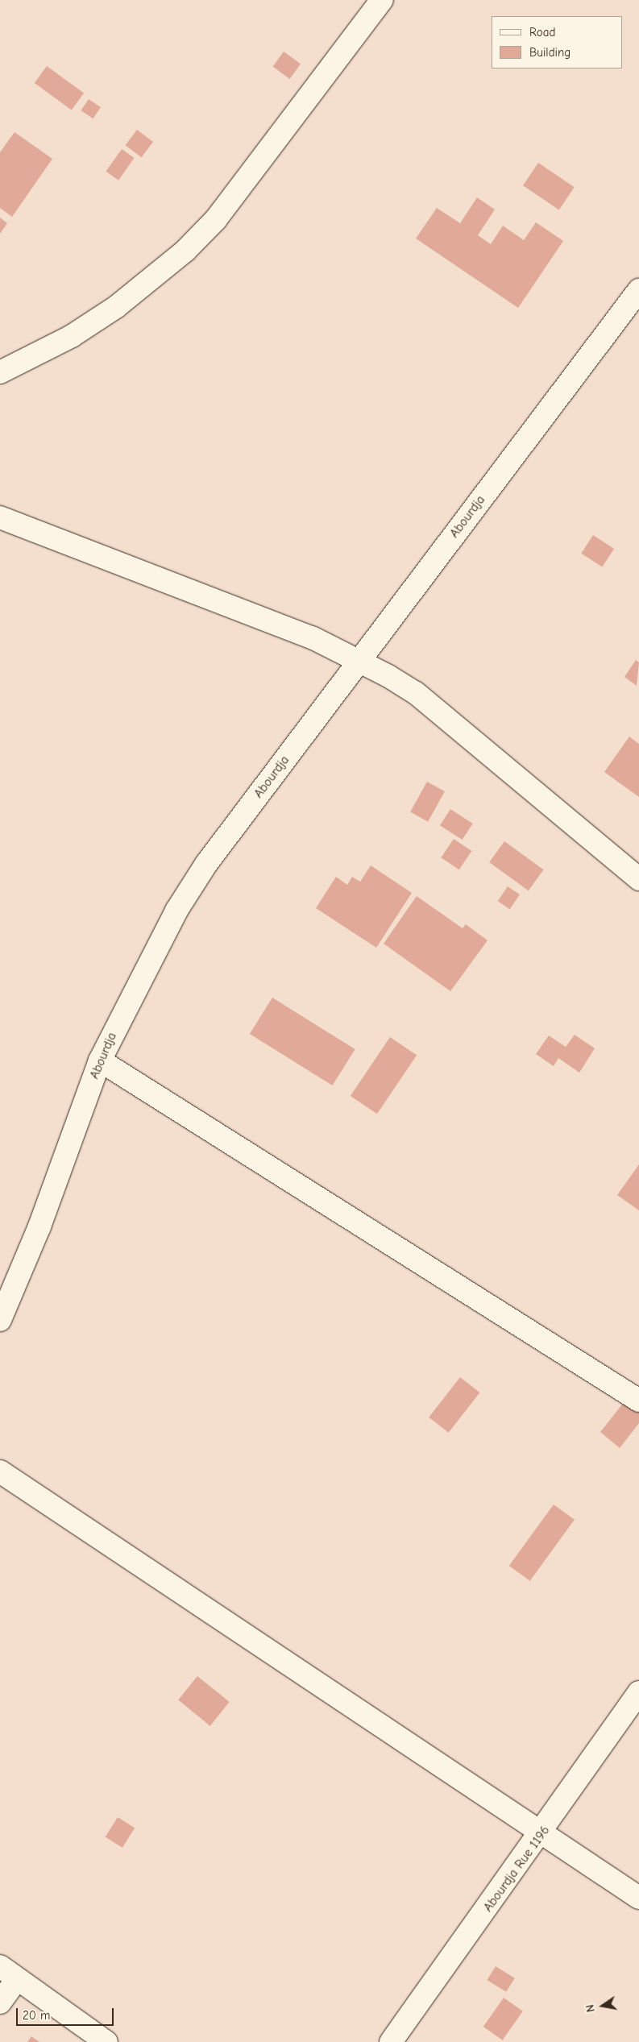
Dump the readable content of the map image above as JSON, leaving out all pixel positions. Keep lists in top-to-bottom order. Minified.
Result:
{"streets":{"street":["Abourdja","Abourdja Rue 1196"]},"legend":["Road","Building"],"scale_bar":"20 m","north":"left"}
